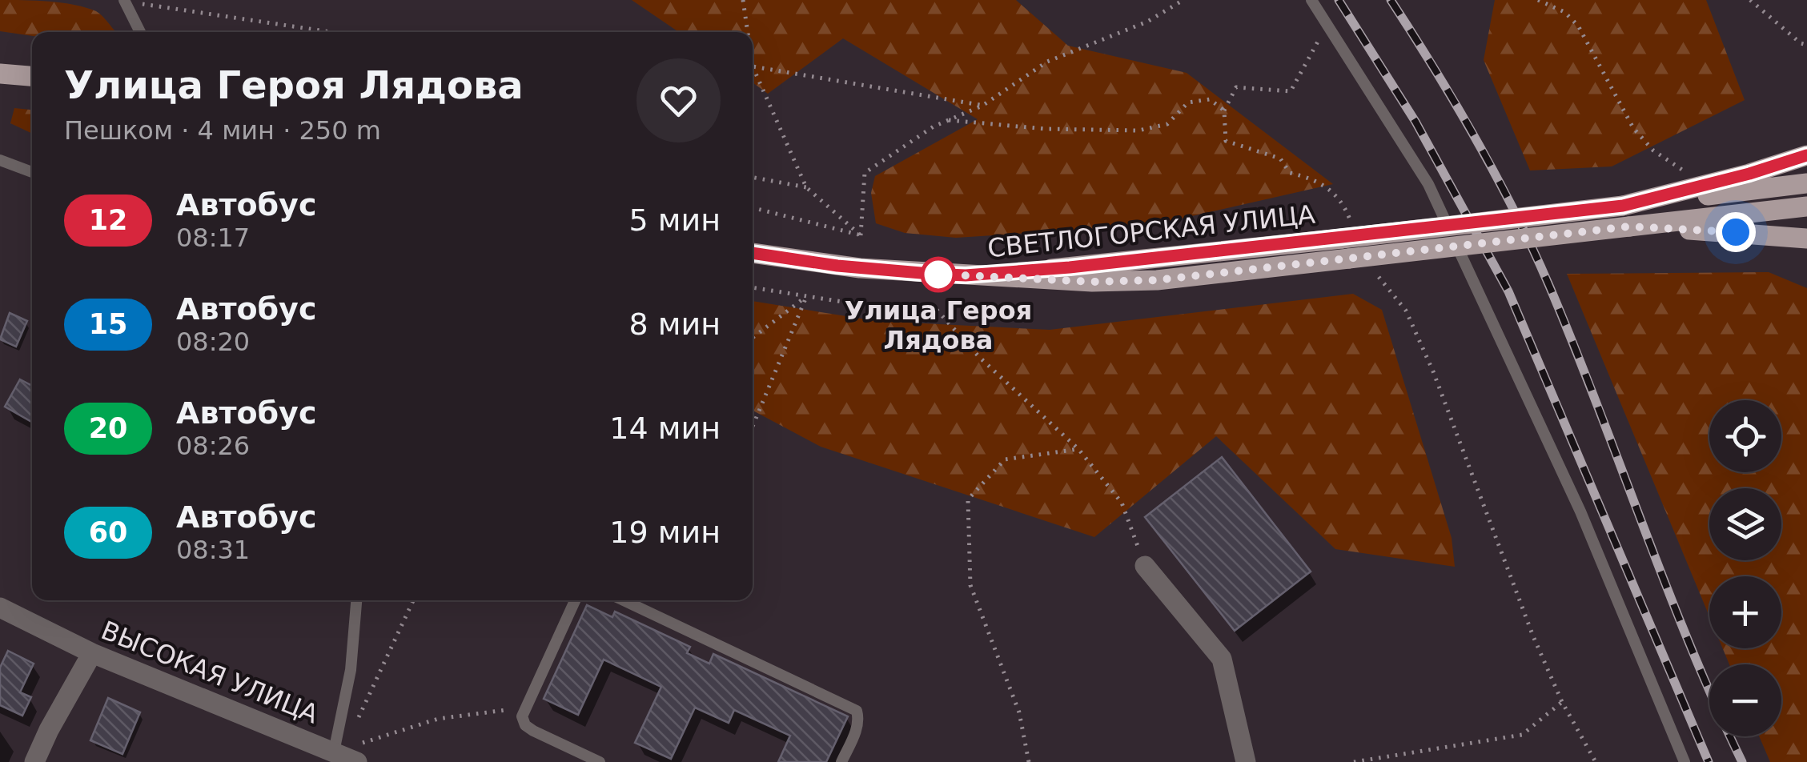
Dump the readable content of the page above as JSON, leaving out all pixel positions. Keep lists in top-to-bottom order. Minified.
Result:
{"streets":{"main road":["СВЕТЛОГОРСКАЯ УЛИЦА"],"street":["ВЫСОКАЯ УЛИЦА"]},"places":["Улица Героя Лядова"],"lines":["bus line 12"],"page":{"heading":["Улица Героя Лядова","Пешком · 4 мин · 250 m"],"list":[{"mark":"12","name":"Автобус","note":"08:17","value":"5 мин"},{"mark":"15","name":"Автобус","note":"08:20","value":"8 мин"},{"mark":"20","name":"Автобус","note":"08:26","value":"14 мин"},{"mark":"60","name":"Автобус","note":"08:31","value":"19 мин"}],"map_buttons":["+","−"]}}
